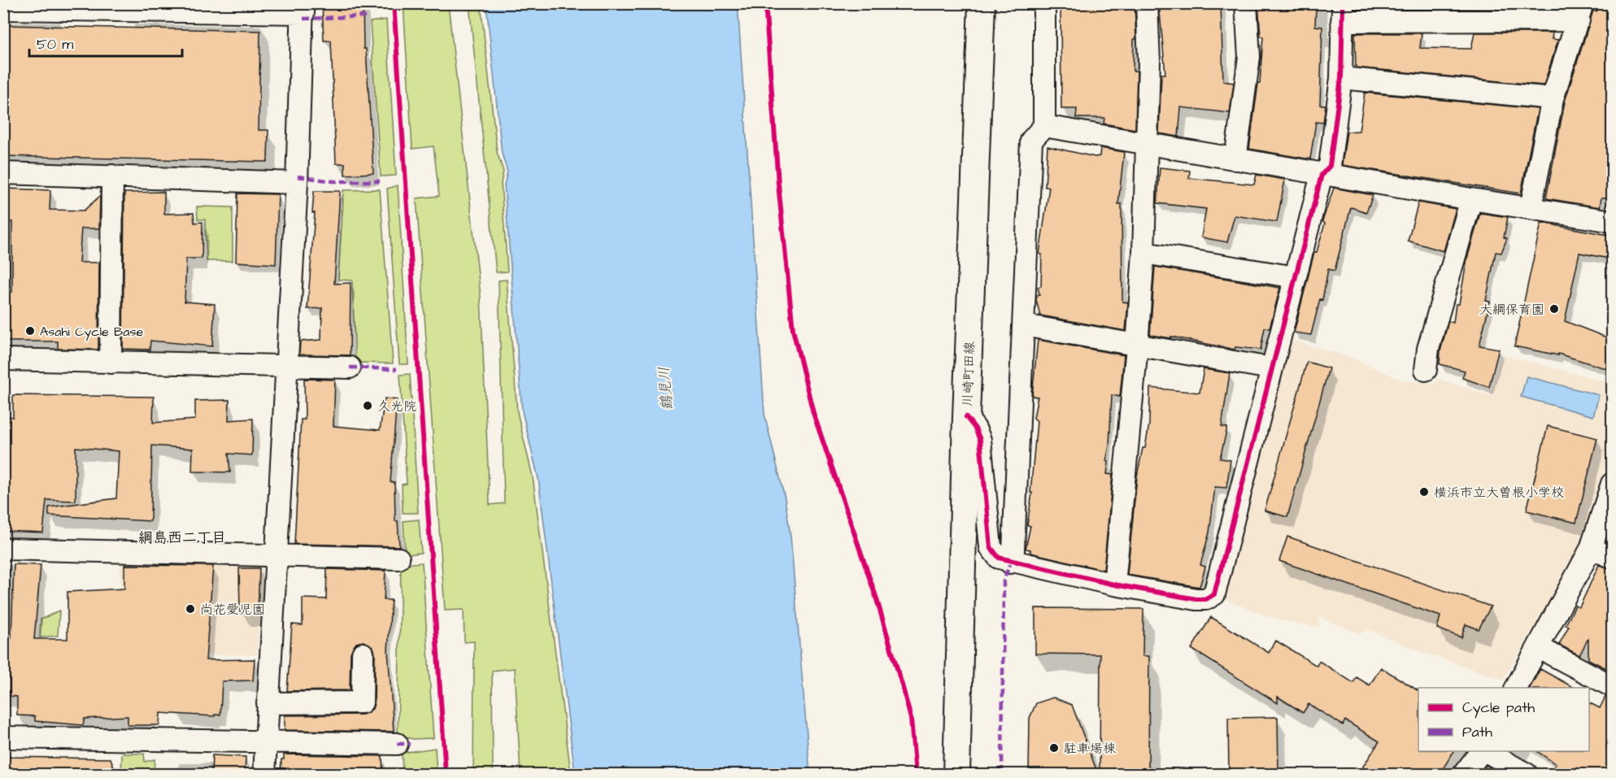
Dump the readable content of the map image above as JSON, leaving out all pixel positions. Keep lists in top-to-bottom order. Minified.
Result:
{"streets":{"main road":["川崎町田線"]},"districts":["綱島西二丁目"],"water":["鶴見川"],"places":["大綱保育園","Asahi Cycle Base","久光院","横浜市立大曽根小学校","尚花愛児園","駐車場棟"],"legend":["Cycle path","Path"],"scale_bar":"50 m"}
